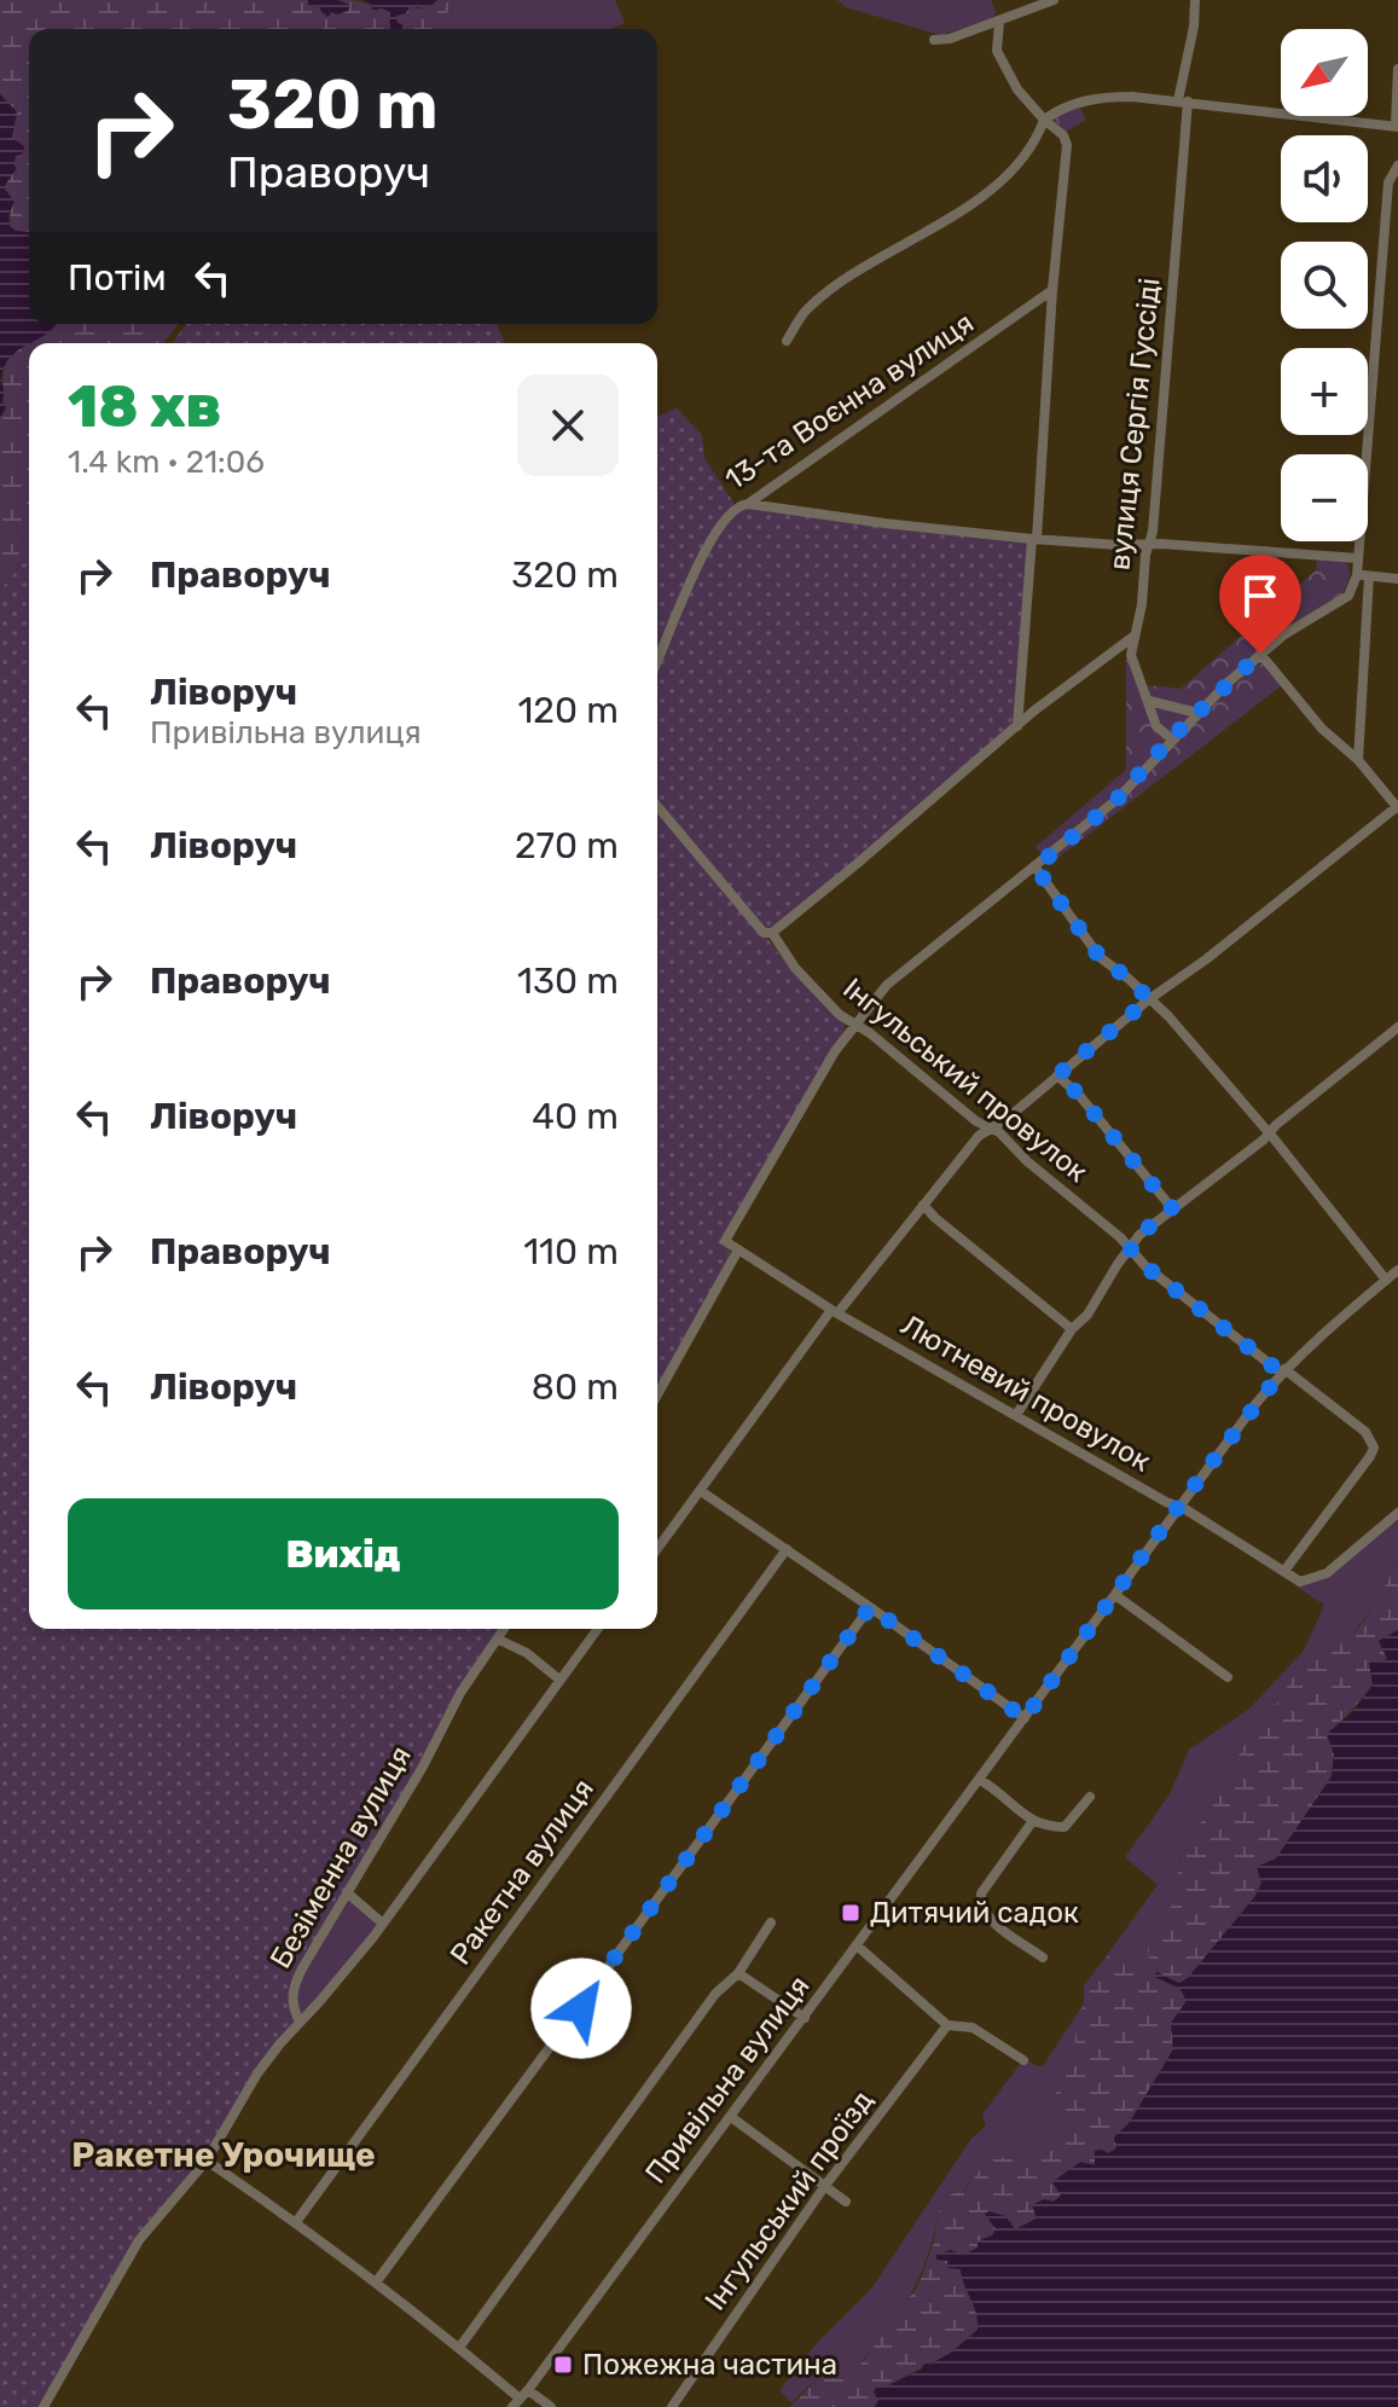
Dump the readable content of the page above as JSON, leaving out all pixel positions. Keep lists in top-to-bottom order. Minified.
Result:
{"streets":{"street":["13-та Воєнна вулиця","вулиця Сергія Гуссіді","Інгульський провулок","Лютневий провулок","Безіменна вулиця","Ракетна вулиця","Привільна вулиця","Інгульський проїзд"]},"crossings":[["Інгульський провулок","Лютневий провулок"],["Інгульський провулок","Привільна вулиця"],["Лютневий провулок","Привільна вулиця"]],"districts":["Ракетне Урочище"],"places":{"transit":["Дитячий садок","Пожежна частина"]},"north":"bottom left","page":{"map_buttons":["+","−"],"turn":["320 m","Праворуч"],"then":"Потім","heading":["18 хв","1.4 km · 21:06"],"list":[{"name":"Праворуч","value":"320 m"},{"name":"Ліворуч","note":"Привільна вулиця","value":"120 m"},{"name":"Ліворуч","value":"270 m"},{"name":"Праворуч","value":"130 m"},{"name":"Ліворуч","value":"40 m"},{"name":"Праворуч","value":"110 m"},{"name":"Ліворуч","value":"80 m"}],"buttons":"Вихід"}}
